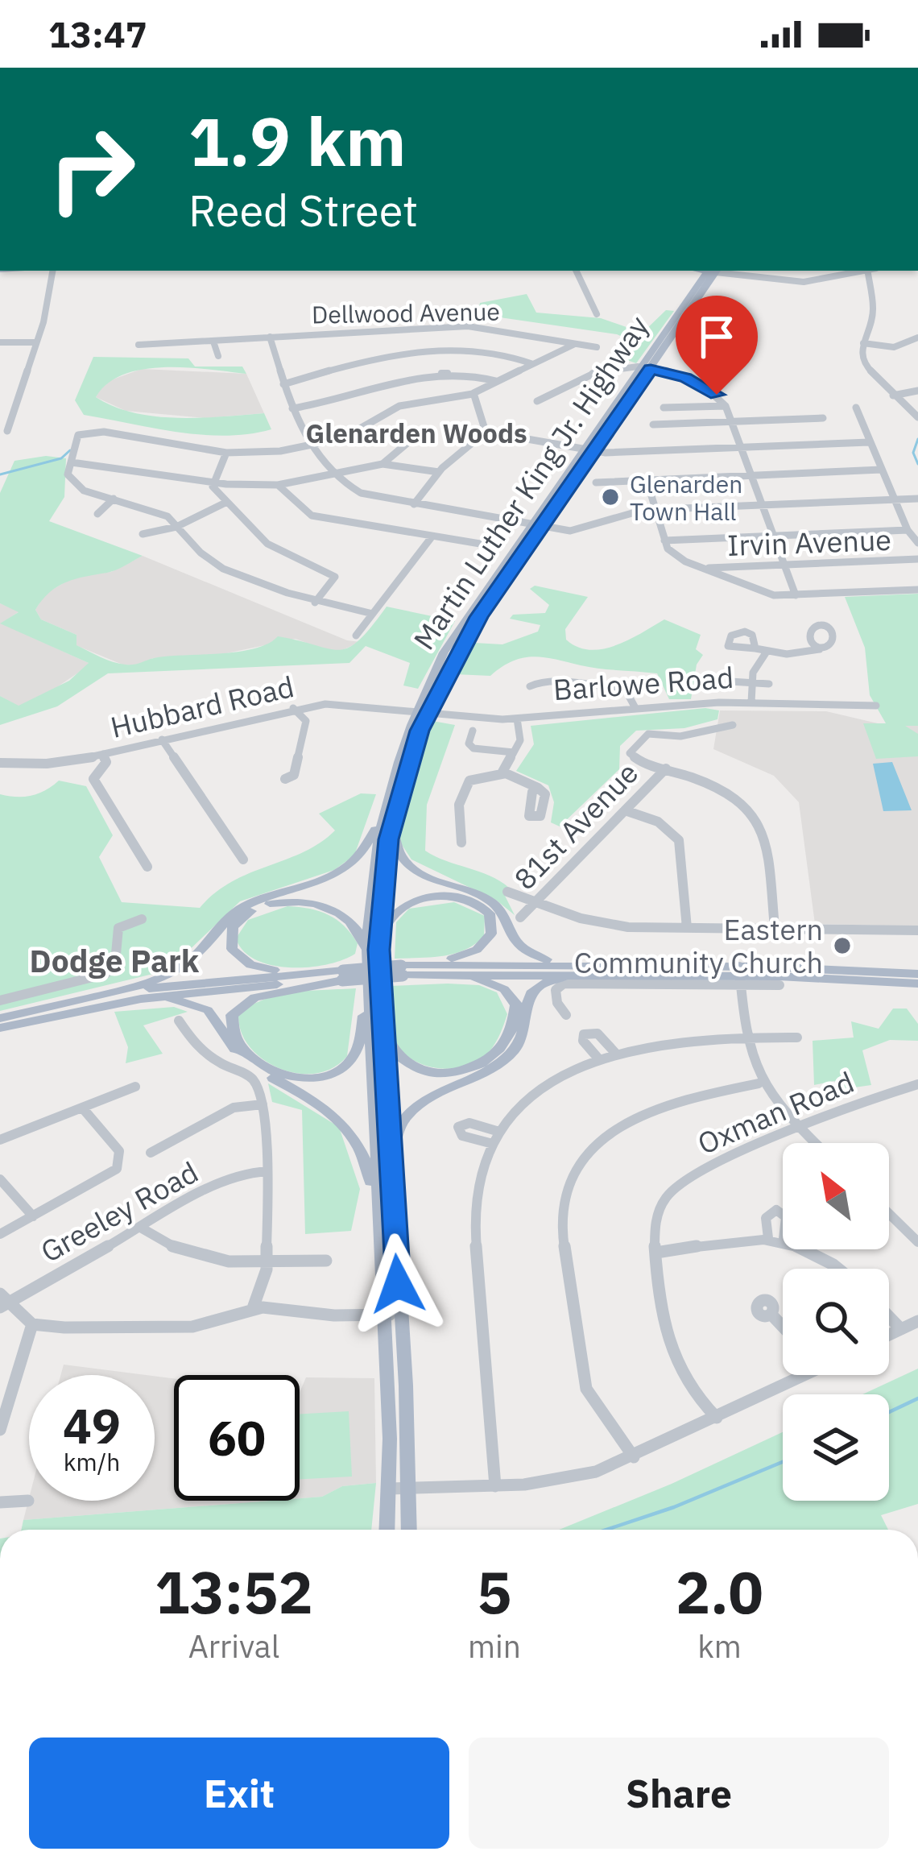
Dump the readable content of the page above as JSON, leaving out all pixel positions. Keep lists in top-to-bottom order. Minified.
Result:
{"streets":{"main road":["Martin Luther King Jr. Highway"],"street":["Dellwood Avenue","Irvin Avenue","Barlowe Road","Hubbard Road","81st Avenue","Oxman Road","Greeley Road"]},"crossings":[["Martin Luther King Jr. Highway","Barlowe Road"],["Martin Luther King Jr. Highway","Hubbard Road"],["Barlowe Road","Hubbard Road"]],"districts":["Glenarden Woods","Dodge Park"],"places":["Glenarden Town Hall","Eastern Community Church"],"north":"top left","page":{"status":"13:47","turn":["1.9 km","Reed Street"],"speed":"49 km/h","limit":"60","eta":["13:52","Arrival","5","min","2.0","km"],"buttons":["Exit","Share"]}}
